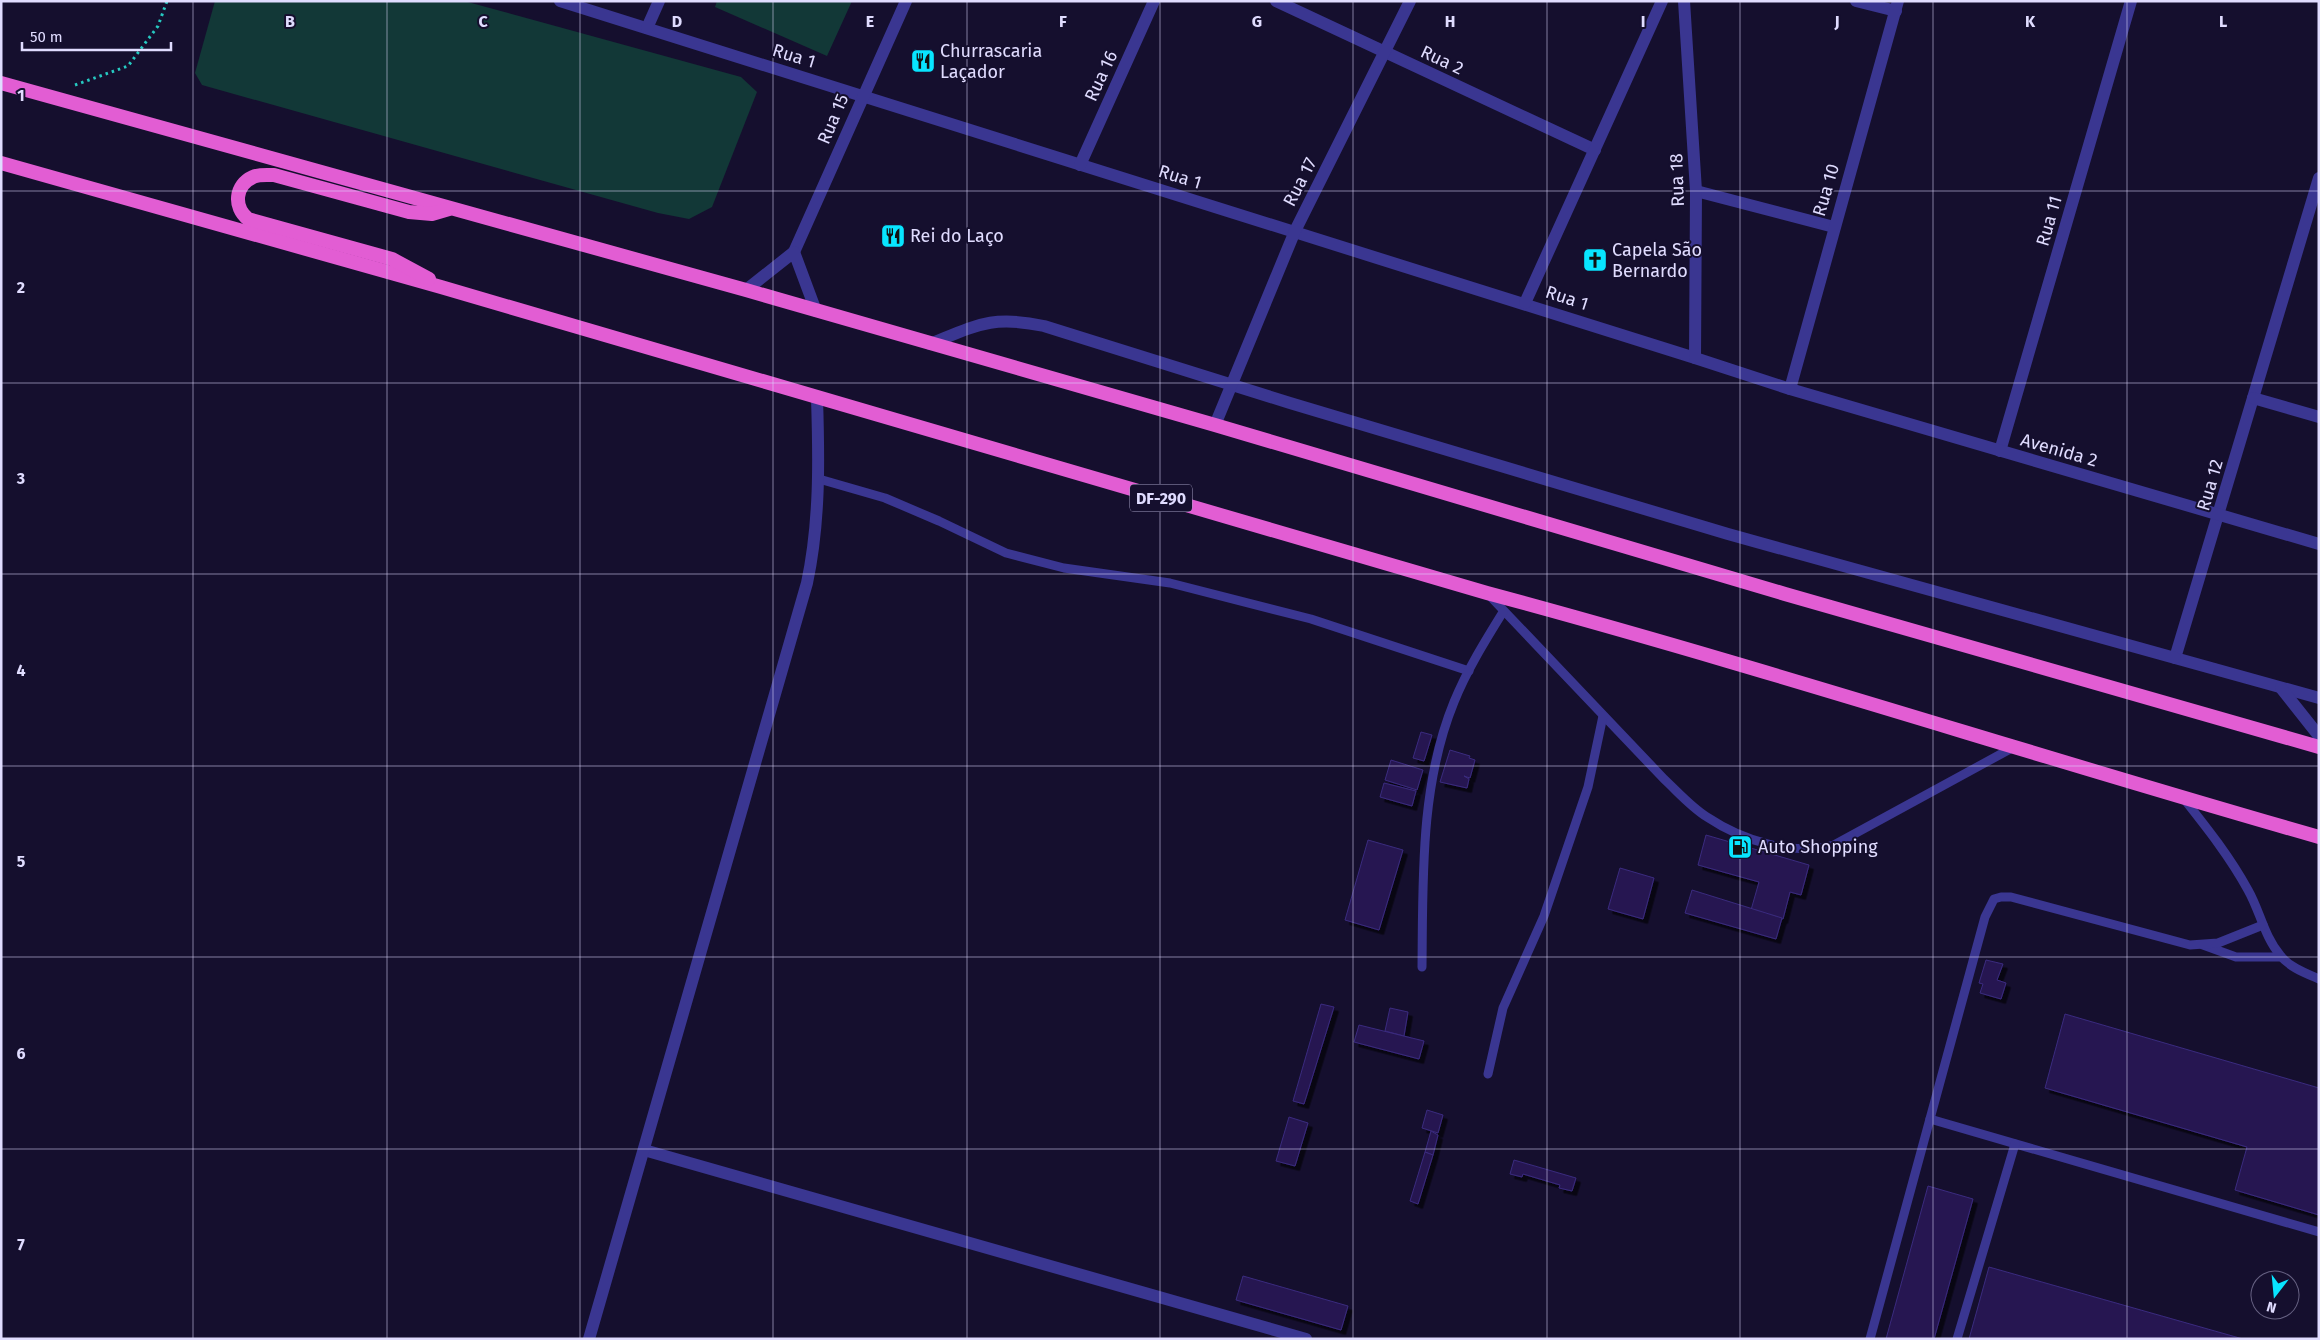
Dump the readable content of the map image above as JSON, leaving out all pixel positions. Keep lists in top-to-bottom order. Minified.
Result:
{"streets":{"highway":["DF-290"],"street":["Rua 1","Rua 2","Rua 16","Rua 15","Rua 18","Rua 17","Rua 10","Rua 11","Avenida 2","Rua 12"]},"crossings":[["Rua 1","Rua 16"],["Rua 1","Rua 15"],["Rua 1","Rua 18"],["Rua 1","Rua 17"],["Rua 1","Rua 10"],["Rua 1","Avenida 2"],["Rua 2","Rua 17"],["Rua 10","Avenida 2"],["Rua 11","Avenida 2"],["Avenida 2","Rua 12"]],"places":{"restaurant":["Churrascaria Laçador","Rei do Laço"],"church":["Capela São Bernardo"],"fuel station":["Auto Shopping"]},"scale_bar":"50 m","north":"bottom","grid":{"columns":["B","C","D","E","F","G","H","I","J","K","L"],"rows":["1","2","3","4","5","6","7"]}}
